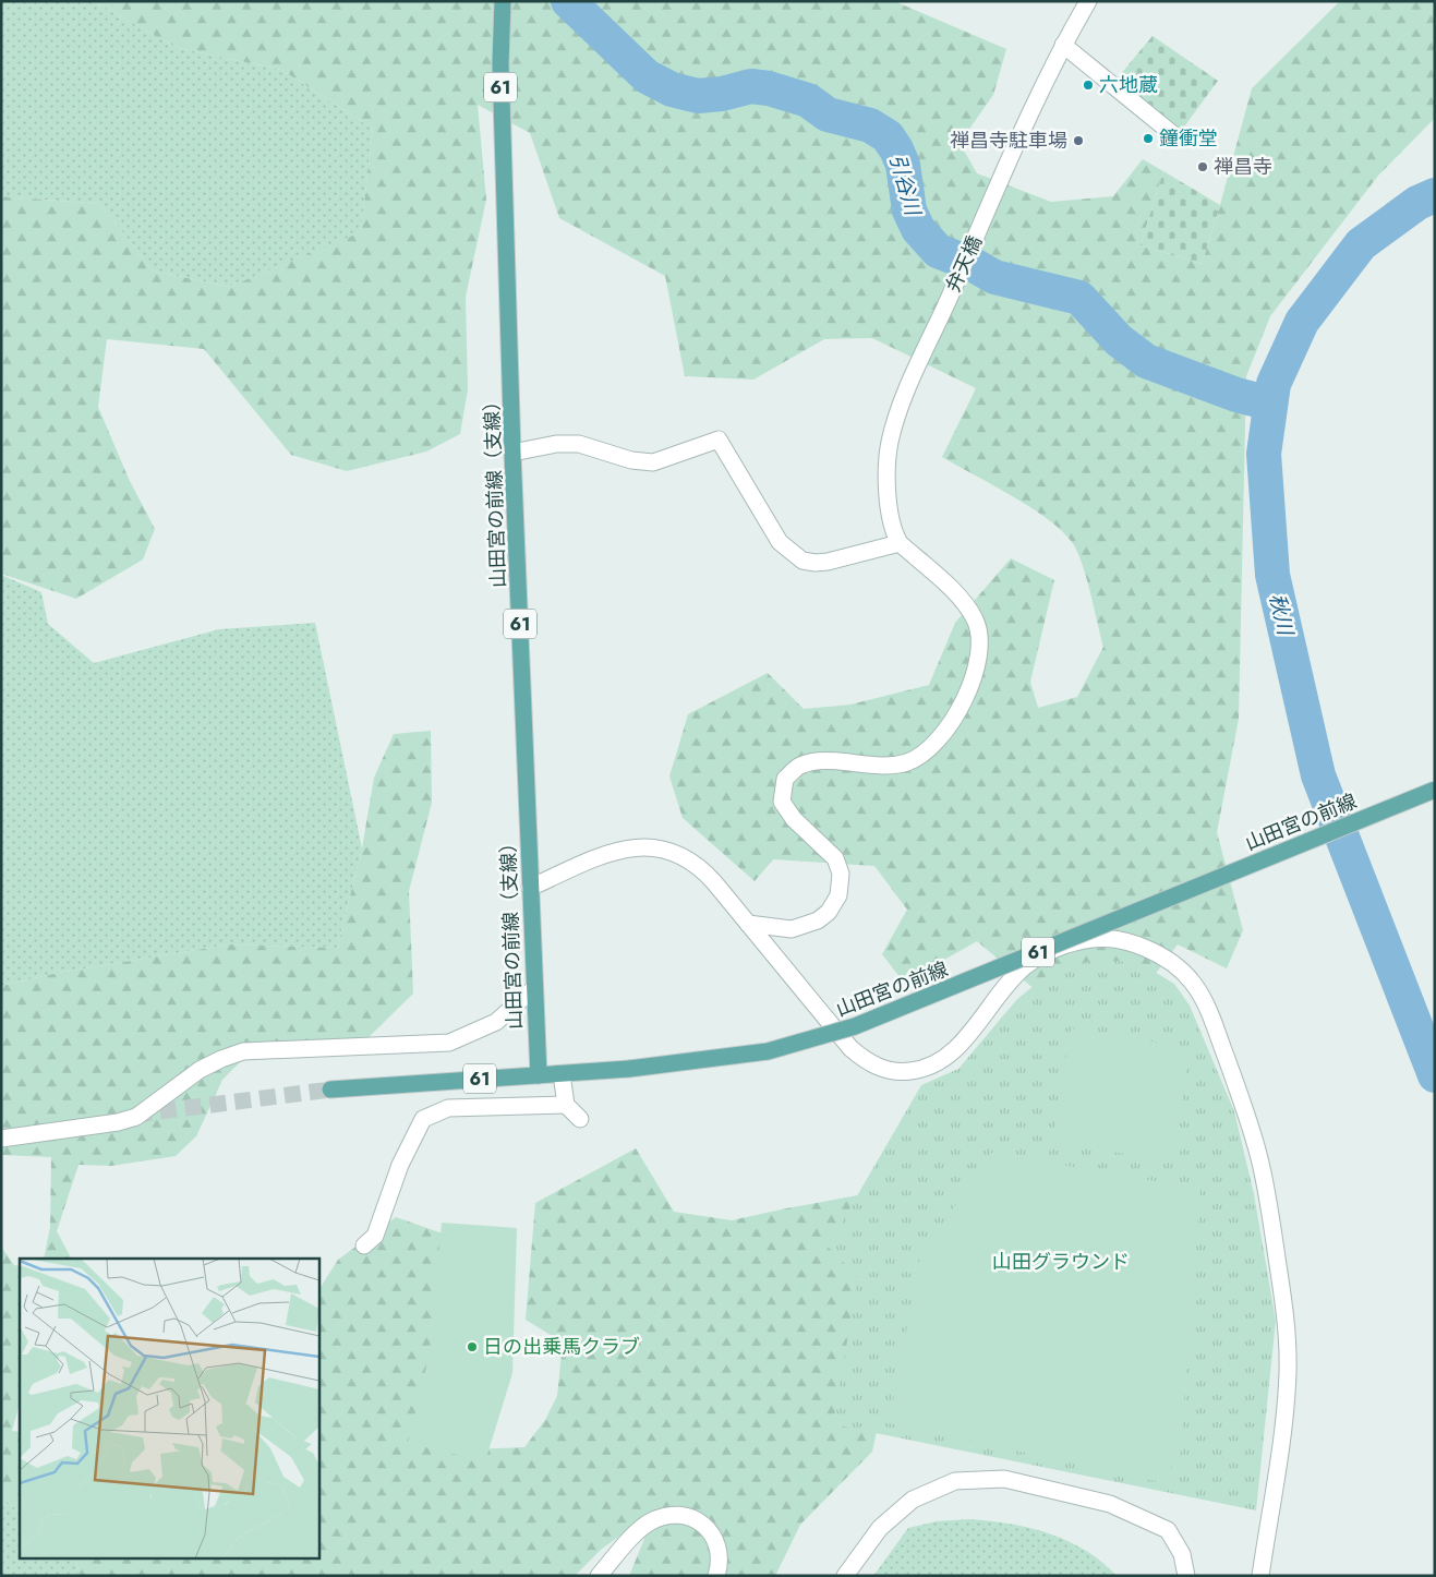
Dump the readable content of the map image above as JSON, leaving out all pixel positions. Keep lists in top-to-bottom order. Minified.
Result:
{"streets":{"main road":["61","山田宮の前線（支線）","山田宮の前線"],"street":["弁天橋"]},"crossings":[["山田宮の前線（支線）","山田宮の前線"]],"water":["引谷川","秋川"],"parks":["山田グラウンド"],"places":["六地蔵","鐘衝堂","禅昌寺駐車場","禅昌寺","日の出乗馬クラブ"]}
